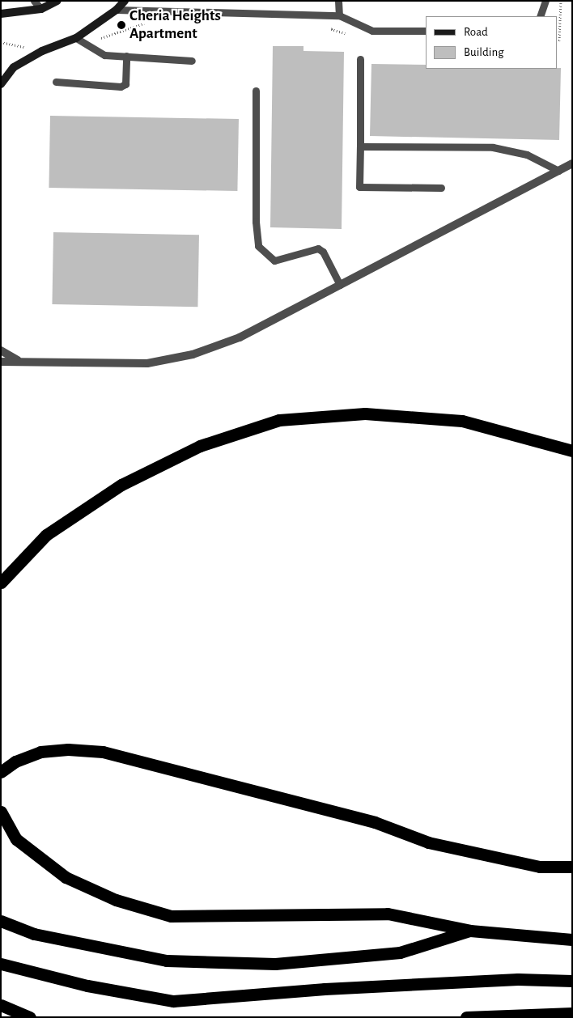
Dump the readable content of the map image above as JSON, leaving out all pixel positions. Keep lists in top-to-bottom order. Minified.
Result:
{"places":["Cheria Heights Apartment"],"legend":["Road","Building"]}
